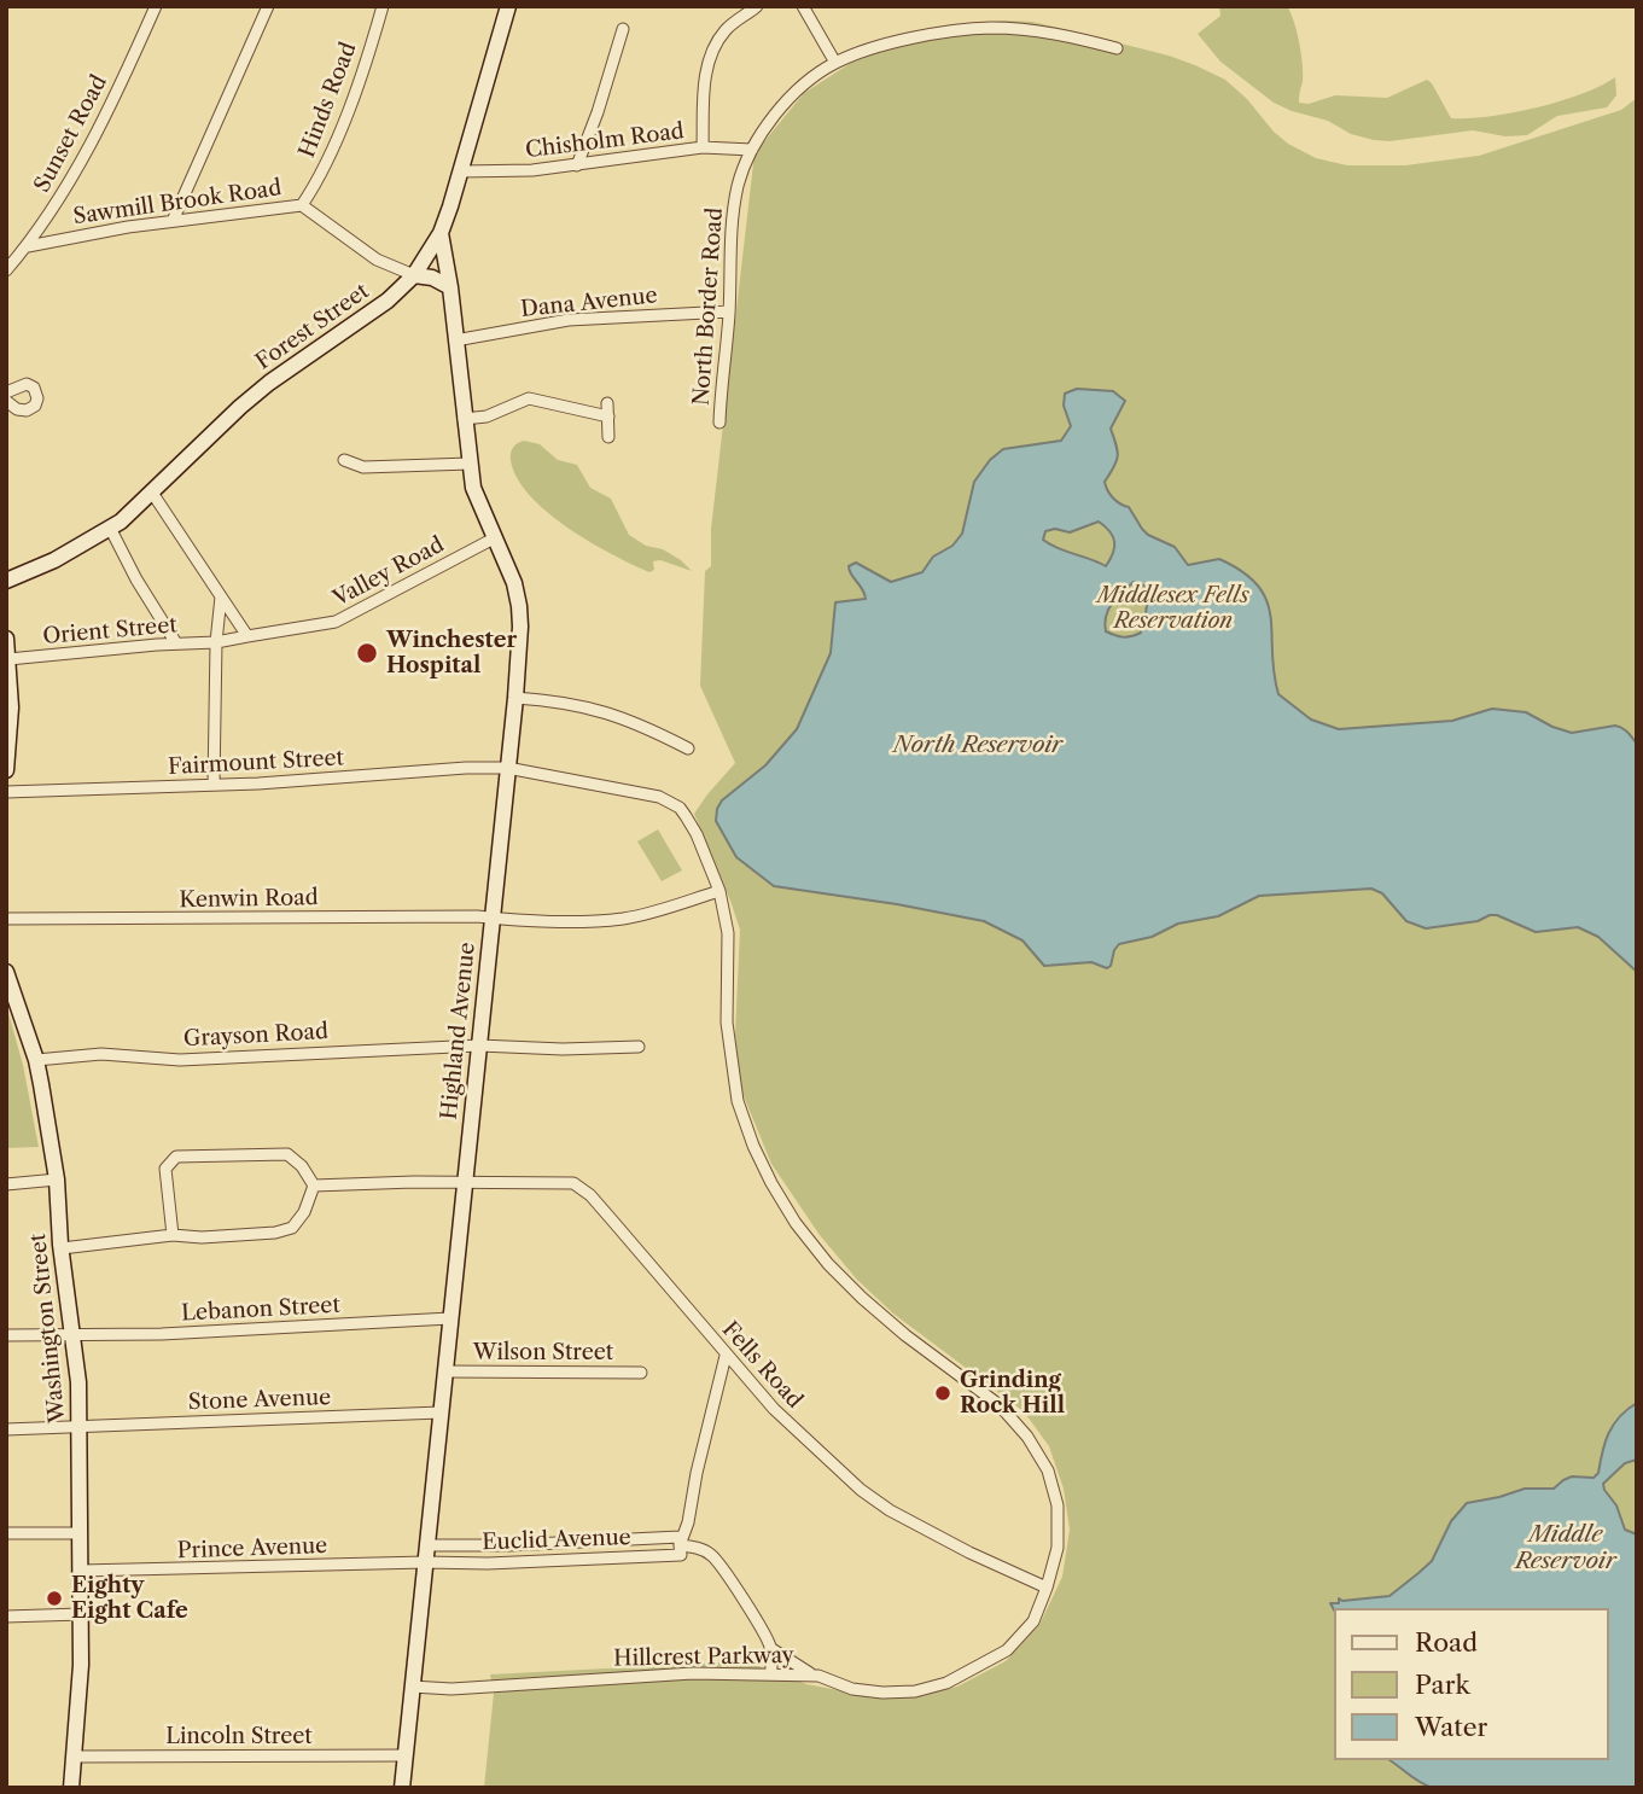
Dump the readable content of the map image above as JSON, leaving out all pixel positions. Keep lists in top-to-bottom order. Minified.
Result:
{"streets":{"main road":["Forest Street","Highland Avenue","Washington Street"],"street":["Hinds Road","Sunset Road","Chisholm Road","Sawmill Brook Road","Dana Avenue","North Border Road","Valley Road","Orient Street","Fairmount Street","Kenwin Road","Grayson Road","Lebanon Street","Wilson Street","Fells Road","Stone Avenue","Euclid Avenue","Prince Avenue","Hillcrest Parkway","Lincoln Street"]},"crossings":[["Hinds Road","Sawmill Brook Road"],["Sunset Road","Sawmill Brook Road"],["Chisholm Road","North Border Road"],["Chisholm Road","Forest Street"],["Sawmill Brook Road","Forest Street"],["Dana Avenue","North Border Road"],["Dana Avenue","Highland Avenue"],["Forest Street","Highland Avenue"],["Valley Road","Orient Street"],["Valley Road","Highland Avenue"],["Fairmount Street","Highland Avenue"],["Fairmount Street","Hillcrest Parkway"],["Kenwin Road","Highland Avenue"],["Kenwin Road","Hillcrest Parkway"],["Highland Avenue","Grayson Road"],["Highland Avenue","Lebanon Street"],["Highland Avenue","Wilson Street"],["Highland Avenue","Fells Road"],["Highland Avenue","Stone Avenue"],["Highland Avenue","Euclid Avenue"],["Highland Avenue","Prince Avenue"],["Highland Avenue","Hillcrest Parkway"],["Highland Avenue","Lincoln Street"],["Grayson Road","Washington Street"],["Lebanon Street","Washington Street"],["Washington Street","Stone Avenue"],["Washington Street","Prince Avenue"],["Washington Street","Lincoln Street"],["Fells Road","Hillcrest Parkway"],["Euclid Avenue","Prince Avenue"],["Euclid Avenue","Hillcrest Parkway"]],"water":["North Reservoir","Middle Reservoir"],"parks":["Middlesex Fells Reservation"],"places":["Winchester Hospital","Grinding Rock Hill","Eighty Eight Cafe"],"legend":["Road","Park","Water"]}
